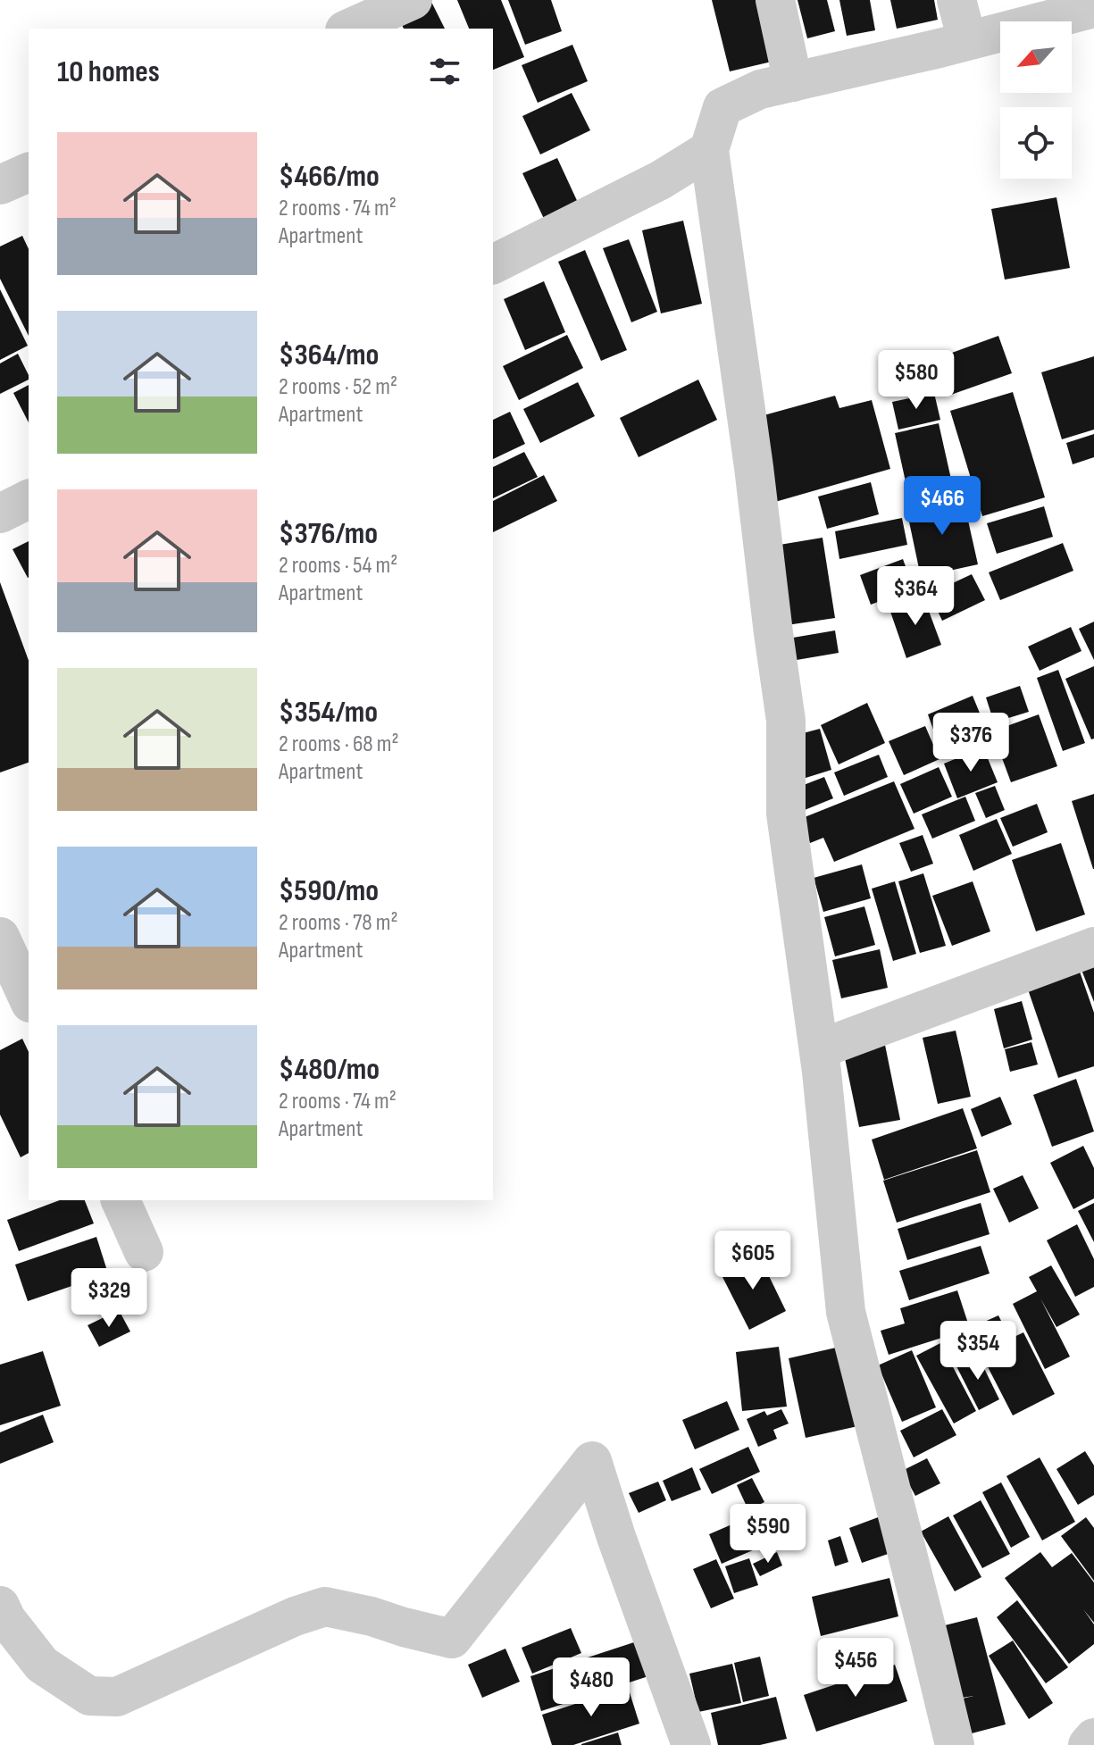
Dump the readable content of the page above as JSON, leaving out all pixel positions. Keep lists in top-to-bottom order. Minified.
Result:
{"north":"bottom left","page":{"heading":"10 homes","list":[{"name":"$466/mo","note":"2 rooms · 74 m² · Apartment"},{"name":"$364/mo","note":"2 rooms · 52 m² · Apartment"},{"name":"$376/mo","note":"2 rooms · 54 m² · Apartment"},{"name":"$354/mo","note":"2 rooms · 68 m² · Apartment"},{"name":"$590/mo","note":"2 rooms · 78 m² · Apartment"},{"name":"$480/mo","note":"2 rooms · 74 m² · Apartment"}],"price":["$580","$466","$364","$376","$605","$329","$354","$590","$456","$480"]}}
